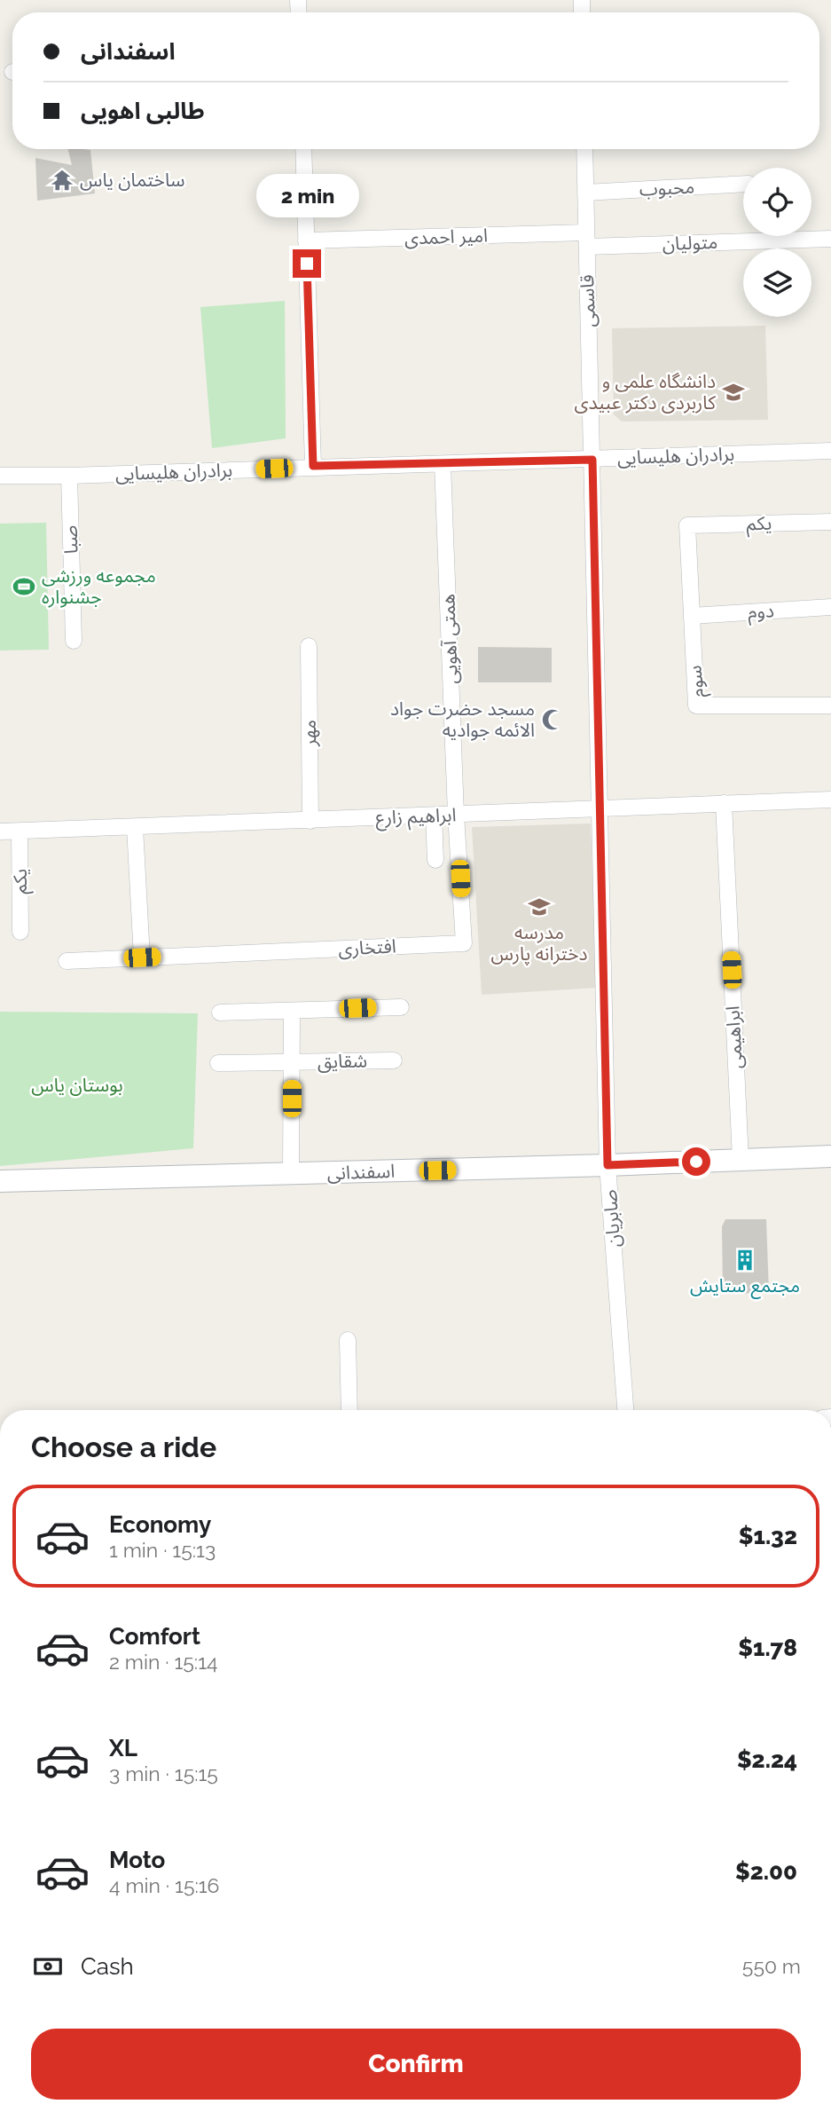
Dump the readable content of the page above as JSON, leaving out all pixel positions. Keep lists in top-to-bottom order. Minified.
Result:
{"streets":{"main road":["اسفندانی"],"street":["محبوب","امیر احمدی","متولیان","قاسمی","برادران هلیسایی","یکم","صبا","دوم","همتی آهویی","سوم","مهر","ابراهیم زارع","افتخاری","ابراهیمی","شقایق","صابریان"]},"crossings":[["محبوب","قاسمی"],["امیر احمدی","متولیان"],["امیر احمدی","قاسمی"],["متولیان","قاسمی"],["قاسمی","برادران هلیسایی"],["قاسمی","صابریان"],["برادران هلیسایی","صبا"],["برادران هلیسایی","همتی آهویی"],["برادران هلیسایی","صابریان"],["یکم","سوم"],["یکم","ابراهیم زارع"],["دوم","سوم"],["همتی آهویی","ابراهیم زارع"],["همتی آهویی","افتخاری"],["مهر","ابراهیم زارع"],["ابراهیم زارع","افتخاری"],["ابراهیم زارع","ابراهیمی"],["ابراهیم زارع","صابریان"],["ابراهیمی","اسفندانی"],["شقایق","اسفندانی"],["اسفندانی","صابریان"]],"parks":["بوستان یاس"],"places":{"temple":["ساختمان یاس"],"school or university":["دانشگاه علمی و کاربردی دکتر عبیدی","مدرسه دخترانه پارس"],"sports":["مجموعه ورزشی جشنواره"],"mosque":["مسجد حضرت جواد الائمه جوادیه"],"building":["مجتمع ستایش"]},"page":{"banner":["اسفندانی","طالبی اهویی"],"bubble":"2 min","heading":"Choose a ride","list":[{"name":"Economy","note":"1 min · 15:13","value":"$1.32"},{"name":"Comfort","note":"2 min · 15:14","value":"$1.78"},{"name":"XL","note":"3 min · 15:15","value":"$2.24"},{"name":"Moto","note":"4 min · 15:16","value":"$2.00"}],"pay":["Cash","550 m"],"buttons":"Confirm"}}
